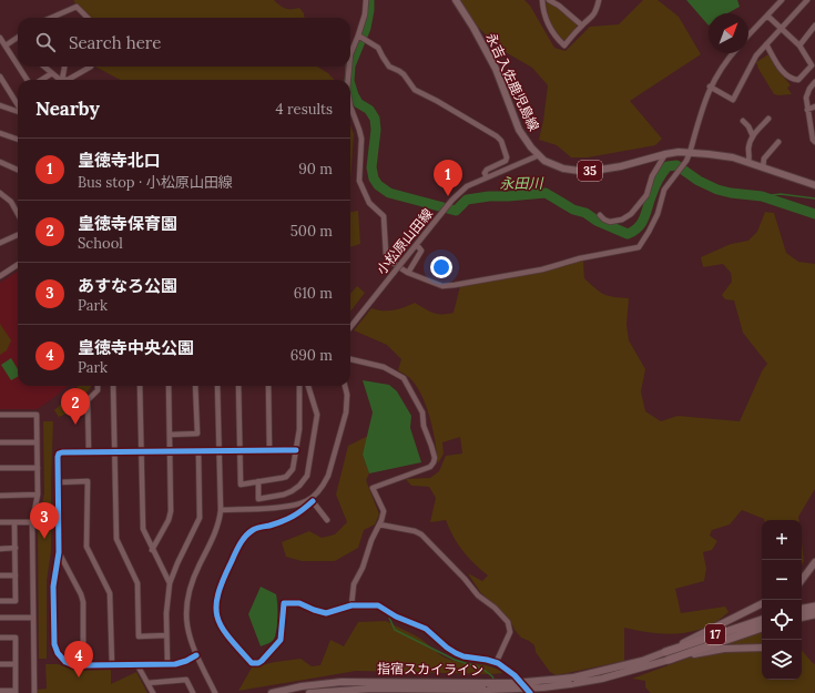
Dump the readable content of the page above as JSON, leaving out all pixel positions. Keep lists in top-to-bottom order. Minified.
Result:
{"streets":{"highway":["17"],"main road":["永吉入佐鹿児島線","35","指宿スカイライン"],"street":["小松原山田線"]},"crossings":[["永吉入佐鹿児島線","小松原山田線"],["17","指宿スカイライン"]],"water":["永田川"],"north":"top right","page":{"search":"Search here","heading":["Nearby","4 results"],"list":[{"mark":"1","name":"皇徳寺北口","note":"Bus stop · 小松原山田線","value":"90 m"},{"mark":"2","name":"皇徳寺保育園","note":"School","value":"500 m"},{"mark":"3","name":"あすなろ公園","note":"Park","value":"610 m"},{"mark":"4","name":"皇徳寺中央公園","note":"Park","value":"690 m"}],"pins":["1","2","3","4"],"map_buttons":["+","−"]}}
